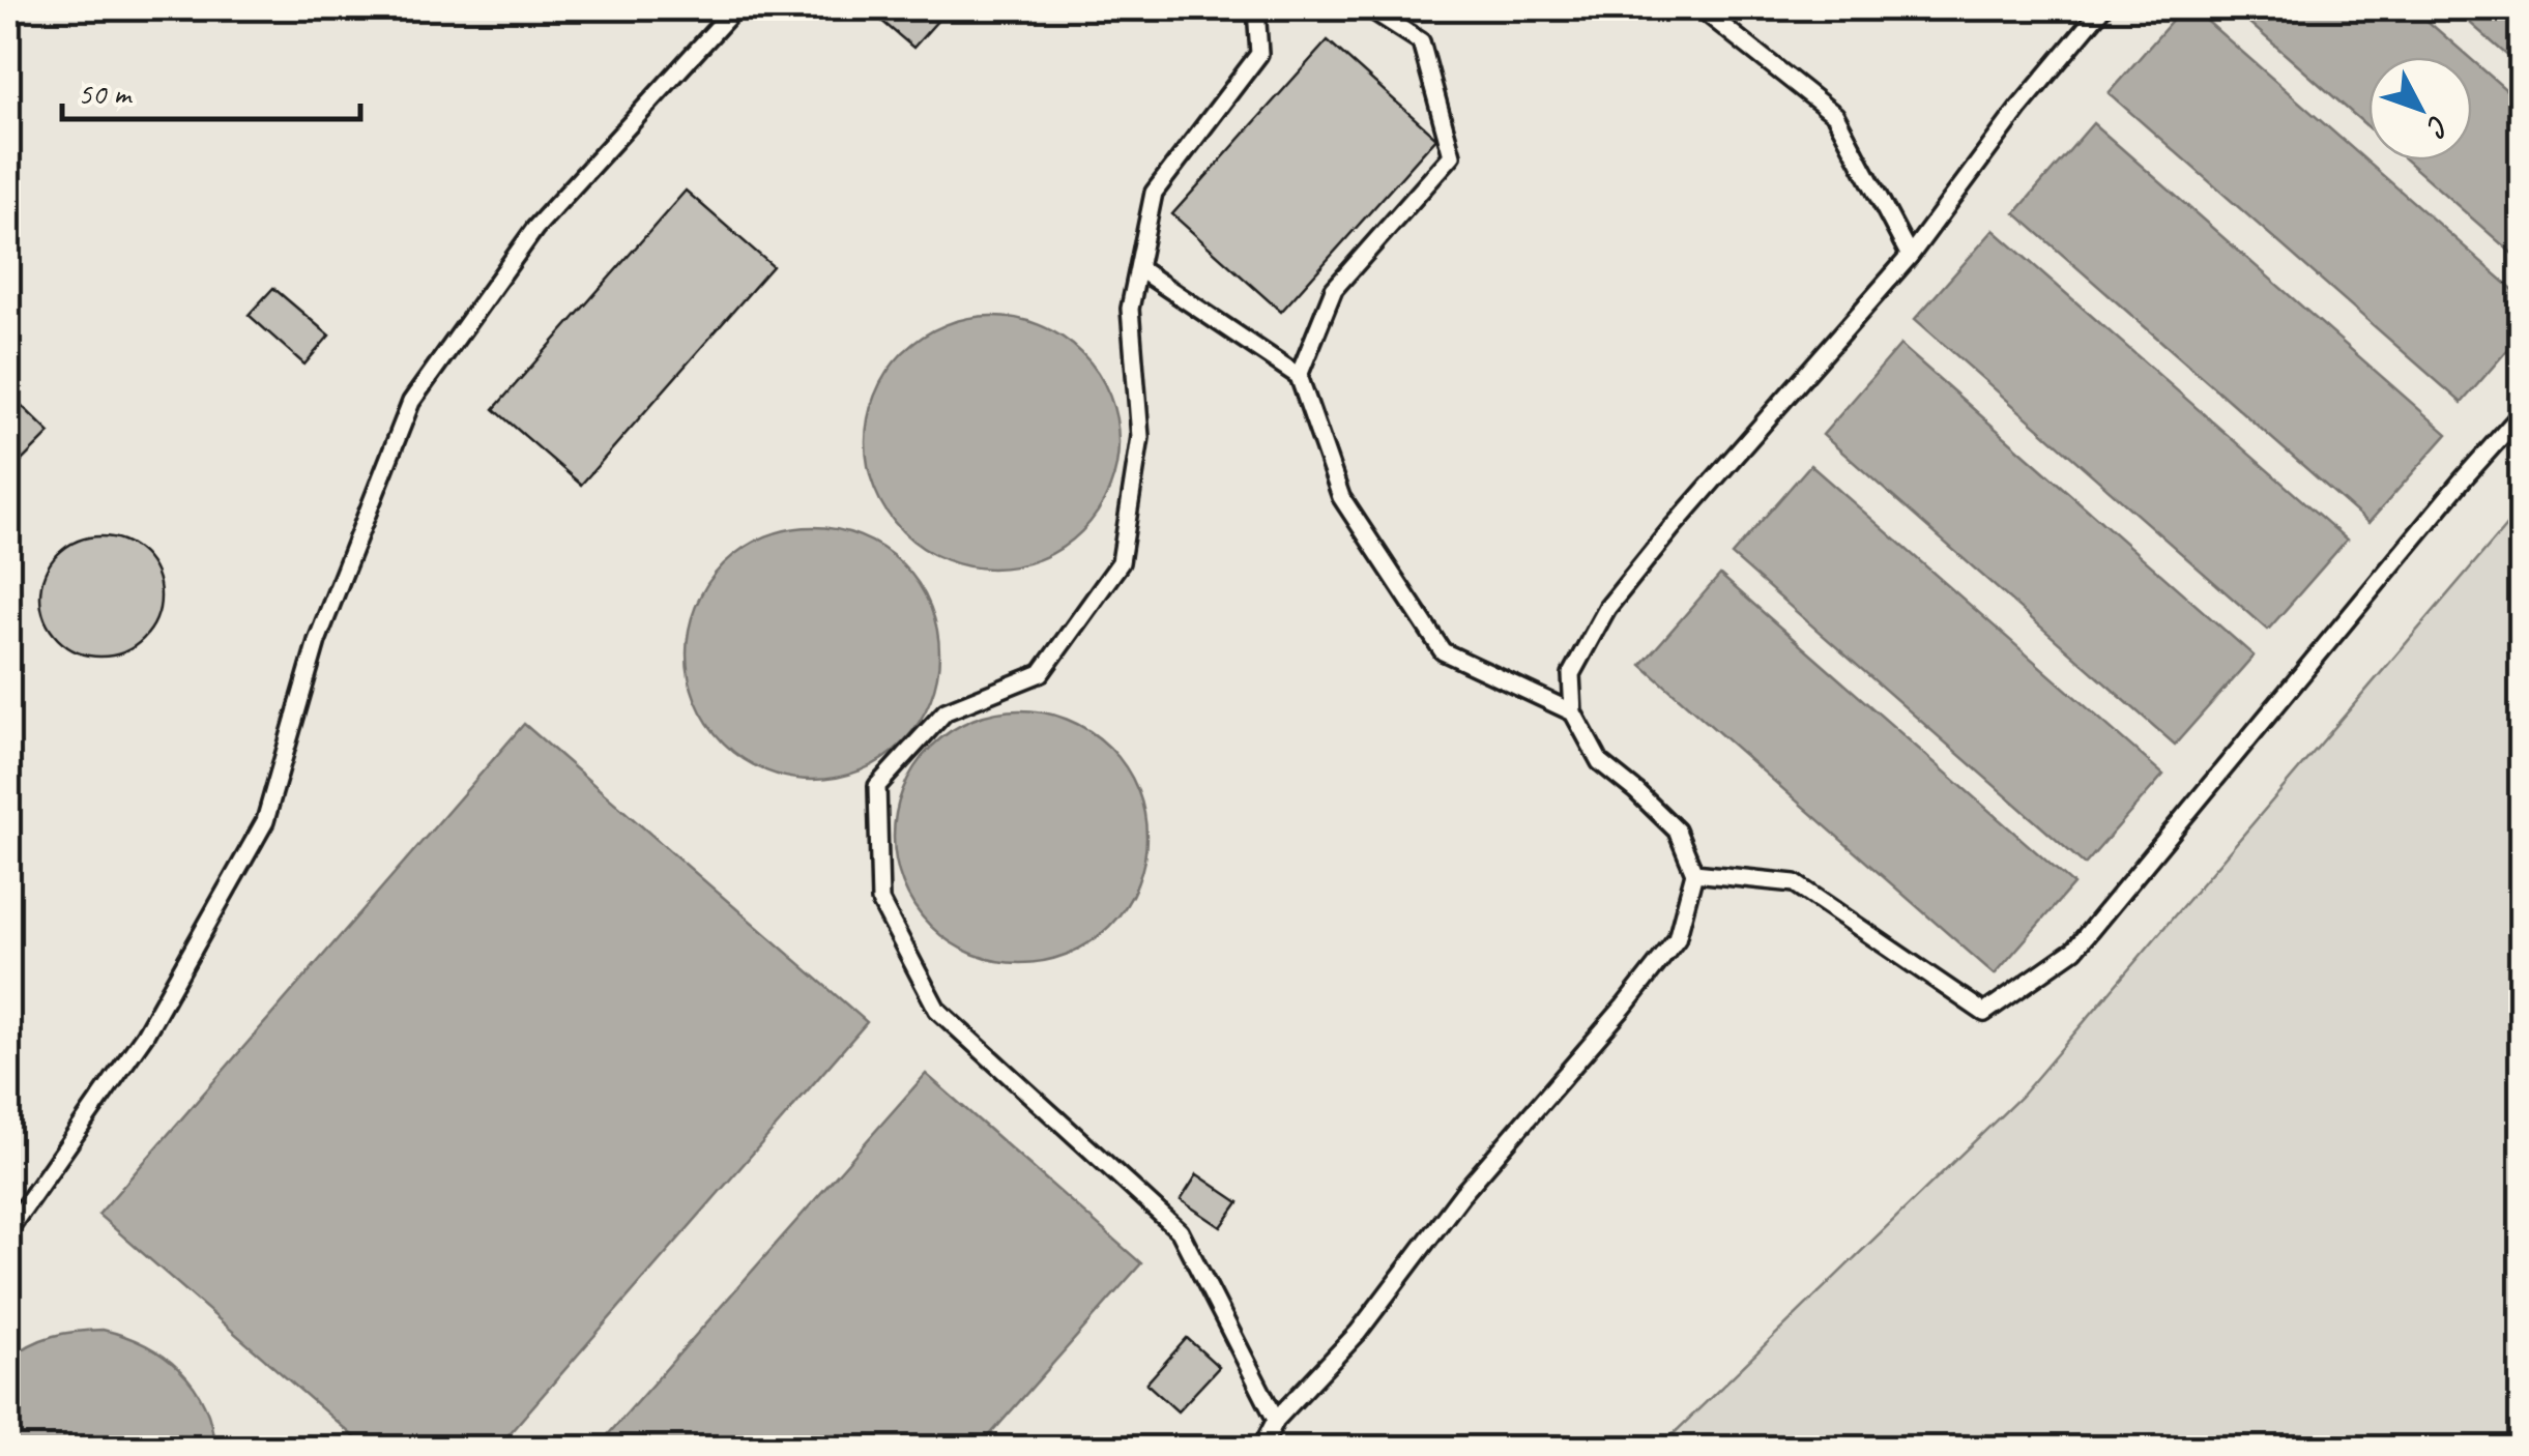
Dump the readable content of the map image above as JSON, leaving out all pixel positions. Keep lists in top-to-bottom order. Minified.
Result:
{"scale_bar":"50 m","north":"bottom right"}
